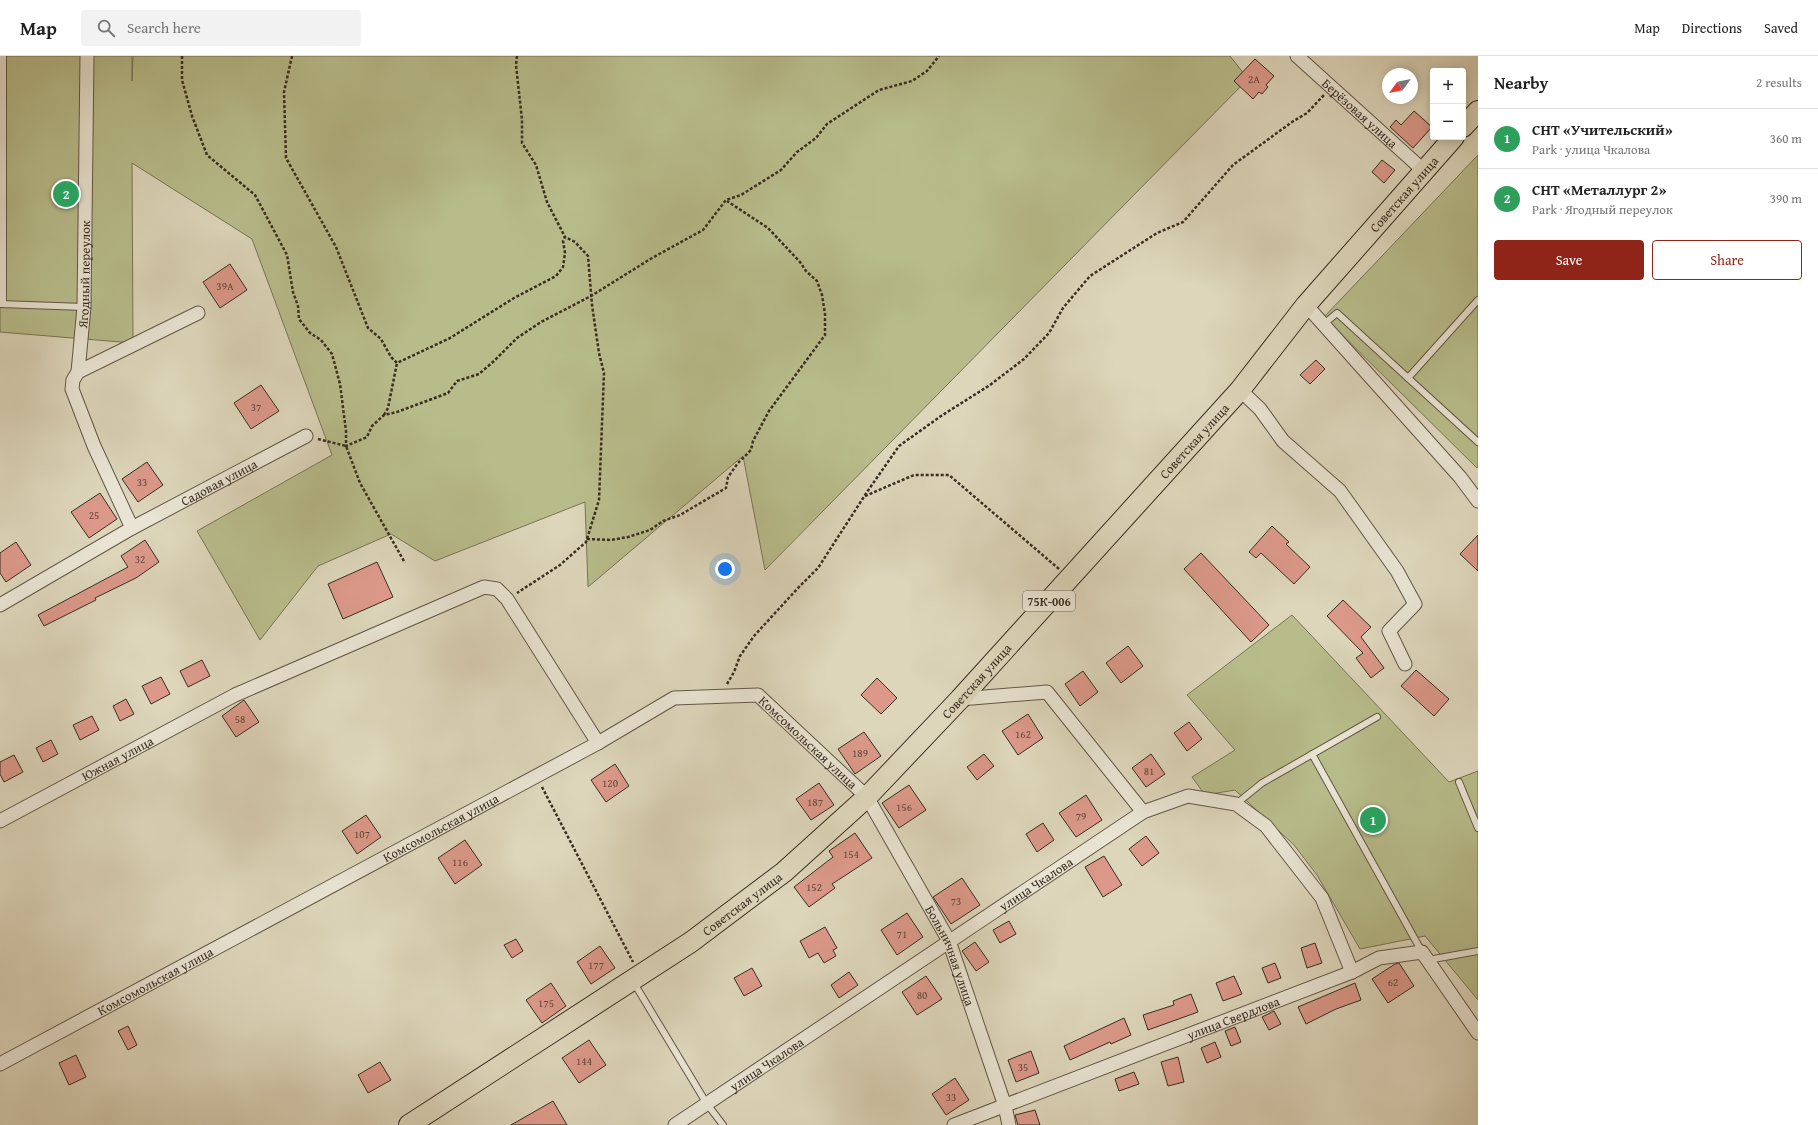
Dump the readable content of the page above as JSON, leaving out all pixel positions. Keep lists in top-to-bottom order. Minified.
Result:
{"streets":{"main road":["Советская улица","75К-006"],"street":["Берёзовая улица","Ягодный переулок","Садовая улица","Комсомольская улица","Южная улица","улица Чкалова","Больничная улица","улица Свердлова"]},"crossings":[["Берёзовая улица","Советская улица"],["Советская улица","Комсомольская улица"],["Советская улица","Больничная улица"],["Комсомольская улица","Больничная улица"],["улица Чкалова","Больничная улица"],["улица Чкалова","улица Свердлова"],["Больничная улица","улица Свердлова"]],"house_numbers":["2А","39А","37","33","25","32","58","162","189","81","120","187","156","79","107","154","116","152","73","71","177","62","80","175","144","35","33"],"north":"bottom left","page":{"header":"Map","search":"Search here","nav":["Map","Directions","Saved"],"heading":["Nearby","2 results"],"map_buttons":["+","−"],"list":[{"mark":"1","name":"СНТ «Учительский»","note":"Park · улица Чкалова","value":"360 m"},{"mark":"2","name":"СНТ «Металлург 2»","note":"Park · Ягодный переулок","value":"390 m"}],"pins":["2","1"],"buttons":["Save","Share"]}}
